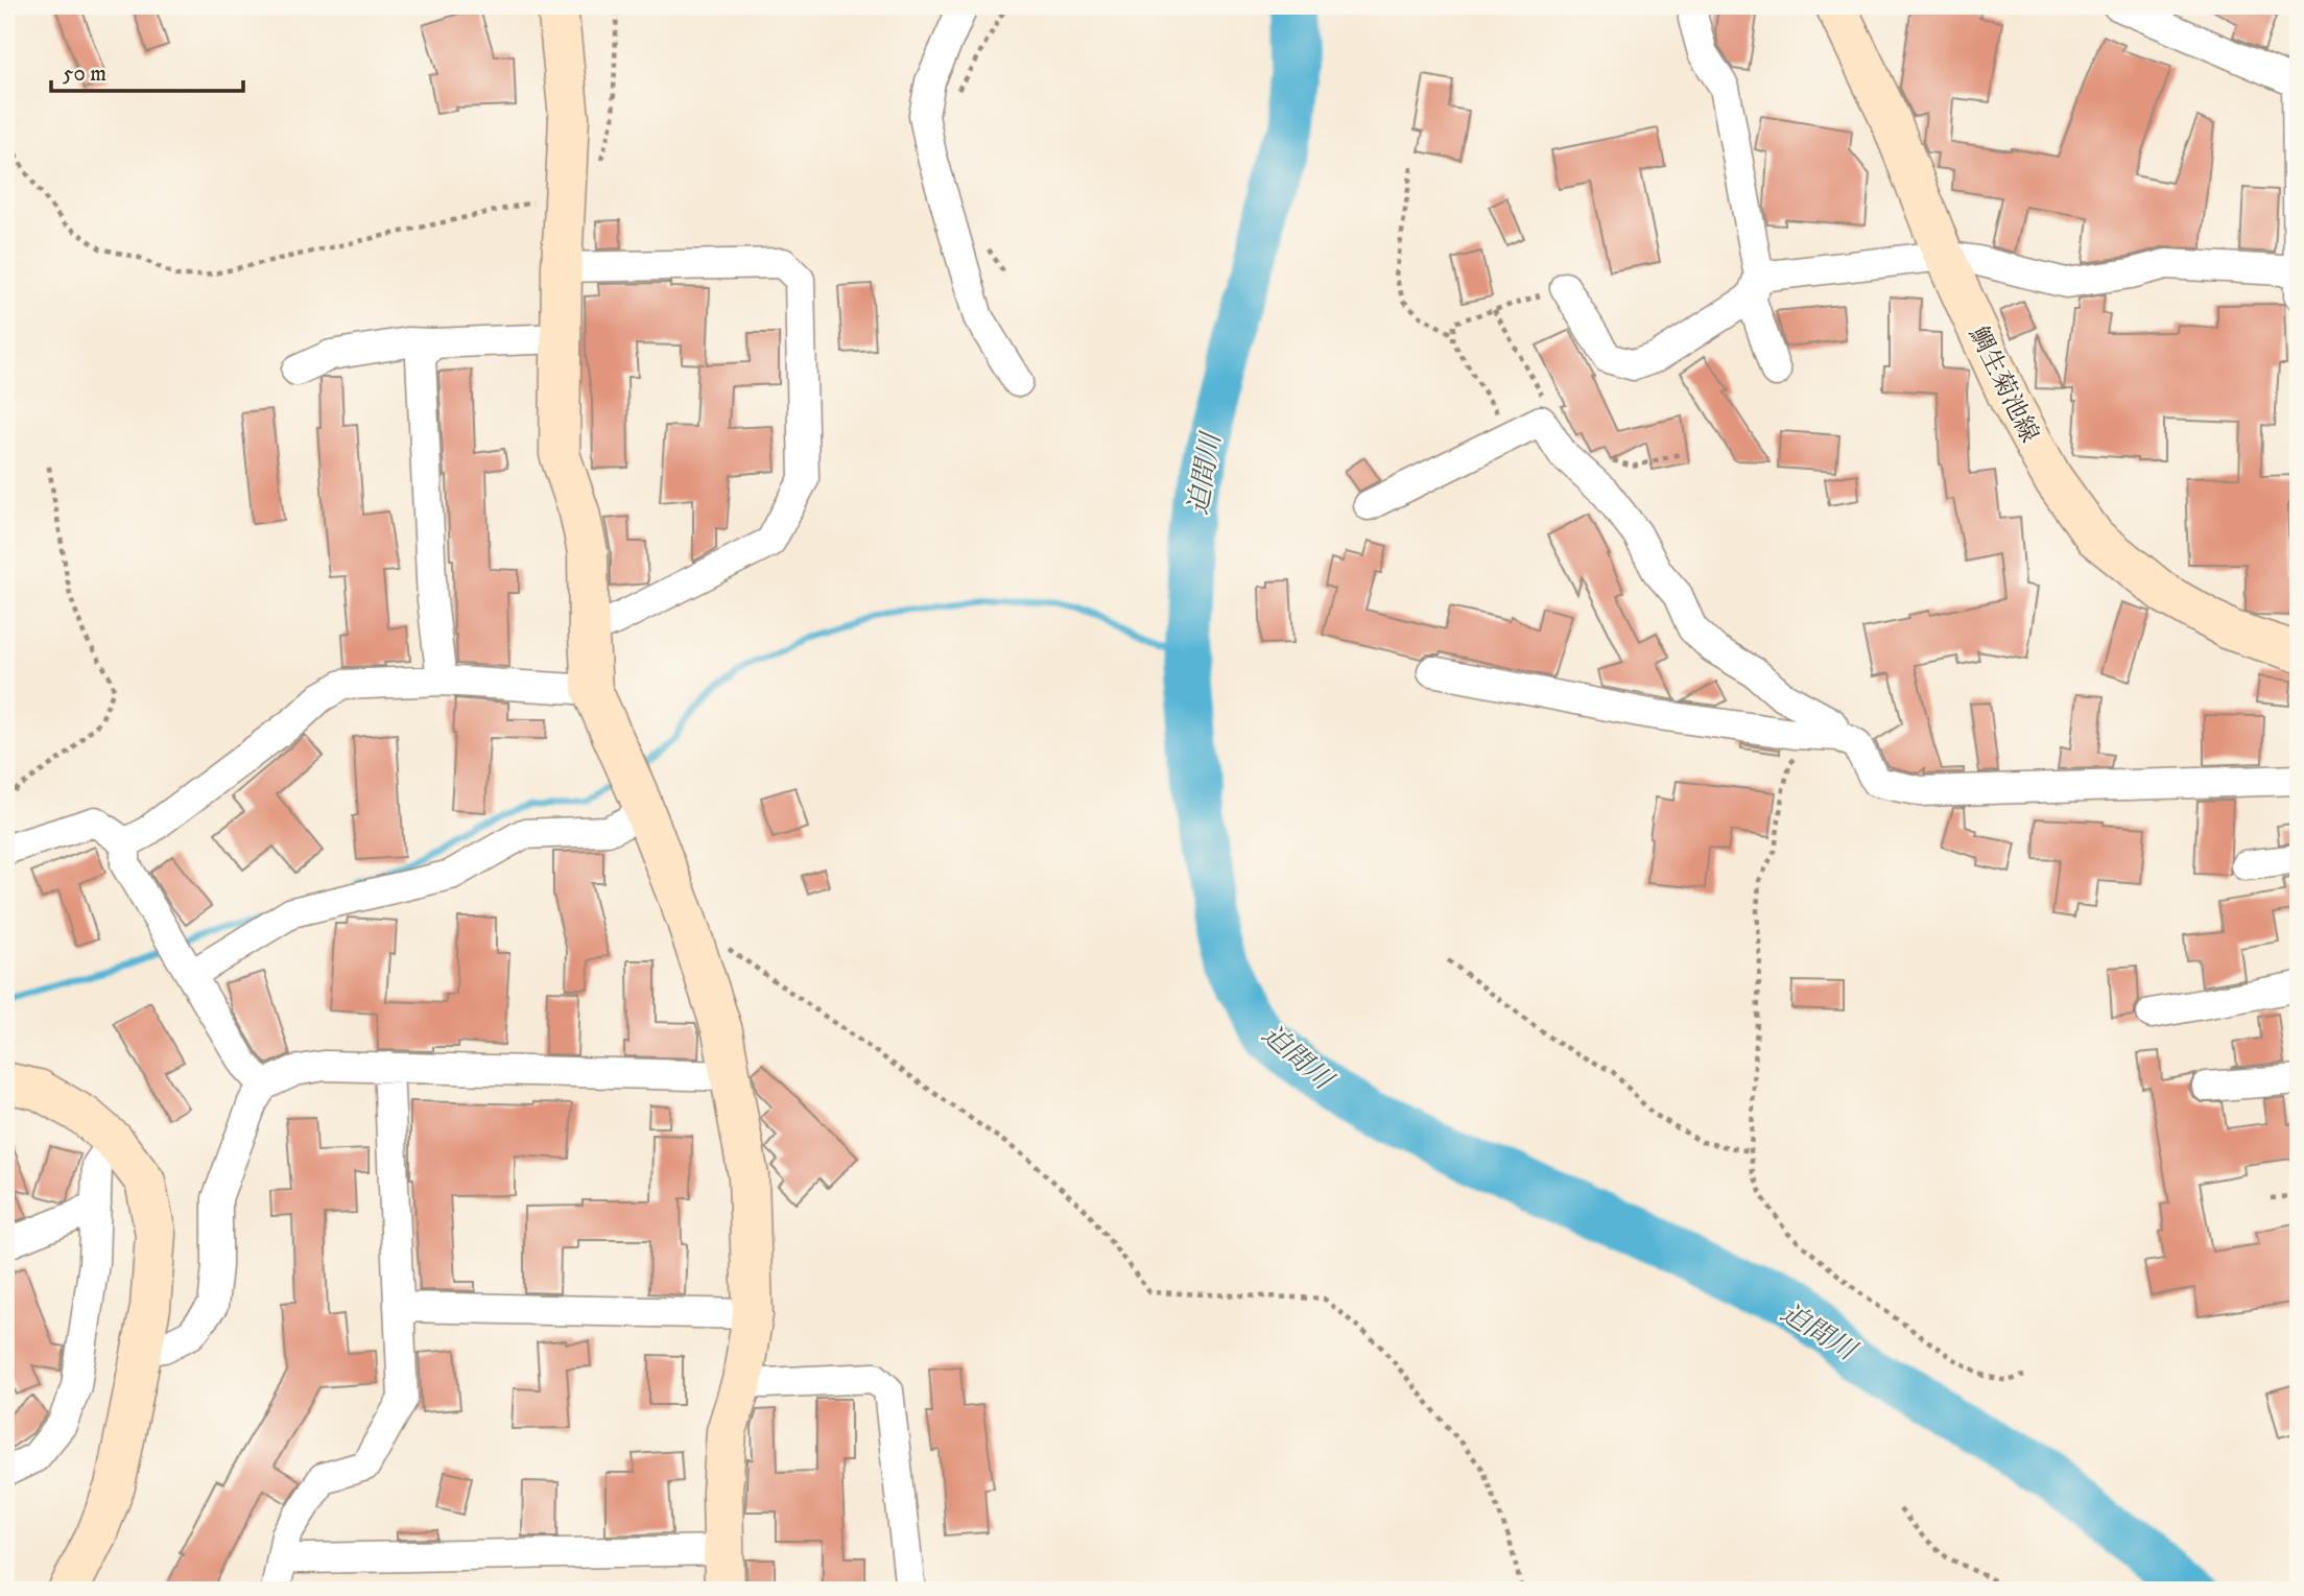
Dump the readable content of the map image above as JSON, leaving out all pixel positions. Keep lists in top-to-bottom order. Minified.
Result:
{"streets":{"street":["鯛生菊池線"]},"water":["迫間川"],"scale_bar":"50 m"}
